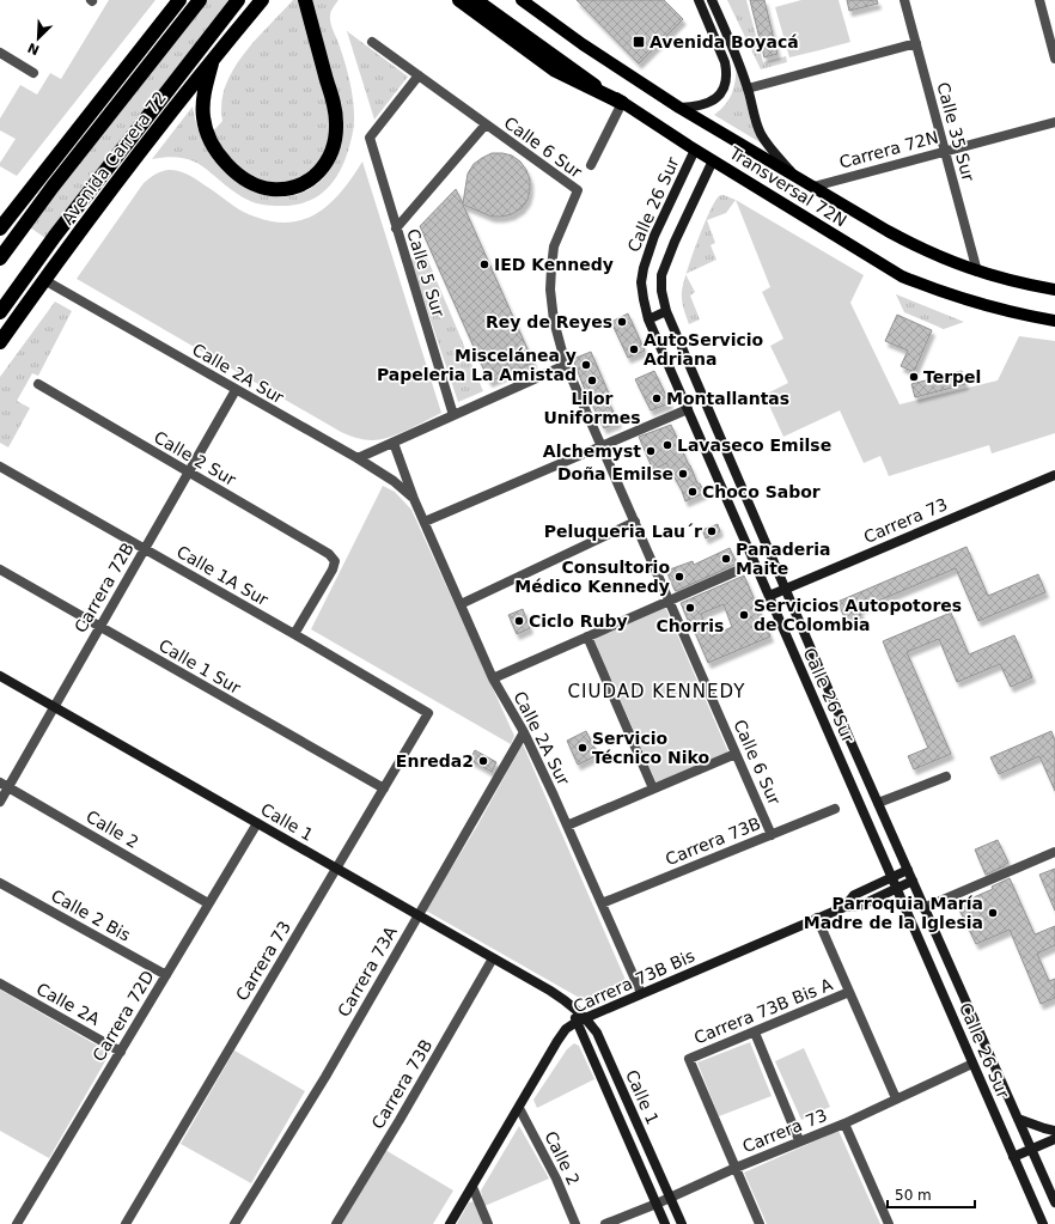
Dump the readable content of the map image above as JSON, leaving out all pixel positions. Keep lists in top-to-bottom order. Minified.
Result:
{"streets":{"highway":["Avenida Carrera 72"],"main road":["Transversal 72N"],"street":["Calle 35 Sur","Calle 6 Sur","Carrera 72N","Calle 26 Sur","Calle 5 Sur","Calle 2A Sur","Calle 2 Sur","Carrera 73","Calle 1A Sur","Carrera 72B","Calle 1 Sur","Calle 1","Calle 2","Carrera 73B","Calle 2 Bis","Carrera 73A","Carrera 73B Bis","Calle 2A","Carrera 73B Bis A","Carrera 72D"]},"crossings":[["Calle 35 Sur","Carrera 72N"],["Calle 35 Sur","Transversal 72N"],["Calle 6 Sur","Calle 5 Sur"],["Calle 6 Sur","Carrera 73B"],["Carrera 72N","Transversal 72N"],["Avenida Carrera 72","Calle 2A Sur"],["Transversal 72N","Calle 26 Sur"],["Calle 26 Sur","Carrera 73"],["Calle 26 Sur","Carrera 73B Bis"],["Calle 2A Sur","Carrera 72B"],["Calle 2A Sur","Carrera 73B"],["Calle 2A Sur","Carrera 73A"],["Calle 2A Sur","Carrera 73B Bis"],["Calle 2 Sur","Calle 1A Sur"],["Calle 2 Sur","Carrera 72B"],["Carrera 73","Calle 1A Sur"],["Carrera 73","Calle 1 Sur"],["Carrera 73","Calle 1"],["Carrera 73","Carrera 73B Bis A"],["Calle 1A Sur","Carrera 72B"],["Carrera 72B","Calle 1 Sur"],["Carrera 72B","Calle 1"],["Carrera 72B","Calle 2"],["Calle 1","Carrera 73B"],["Calle 1","Carrera 73A"],["Calle 1","Carrera 73B Bis"],["Calle 1","Carrera 72D"],["Calle 2","Carrera 73B Bis"],["Calle 2","Carrera 72D"],["Calle 2 Bis","Carrera 72D"],["Calle 2A","Carrera 72D"]],"districts":["CIUDAD KENNEDY"],"places":{"transit":["Avenida Boyacá"],"other":["IED Kennedy","Rey de Reyes","AutoServicio Adriana","Miscelánea y Papeleria La Amistad","Terpel","Lilor Uniformes","Montallantas","Lavaseco Emilse","Alchemyst","Doña Emilse","Choco Sabor","Peluqueria Lau´r","Panaderia Maite","Consultorio Médico Kennedy","Chorris","Servicios Autopotores de Colombia","Ciclo Ruby","Servicio Técnico Niko","Enreda2","Parroquia María Madre de la Iglesia"]},"scale_bar":"50 m","north":"bottom left"}
